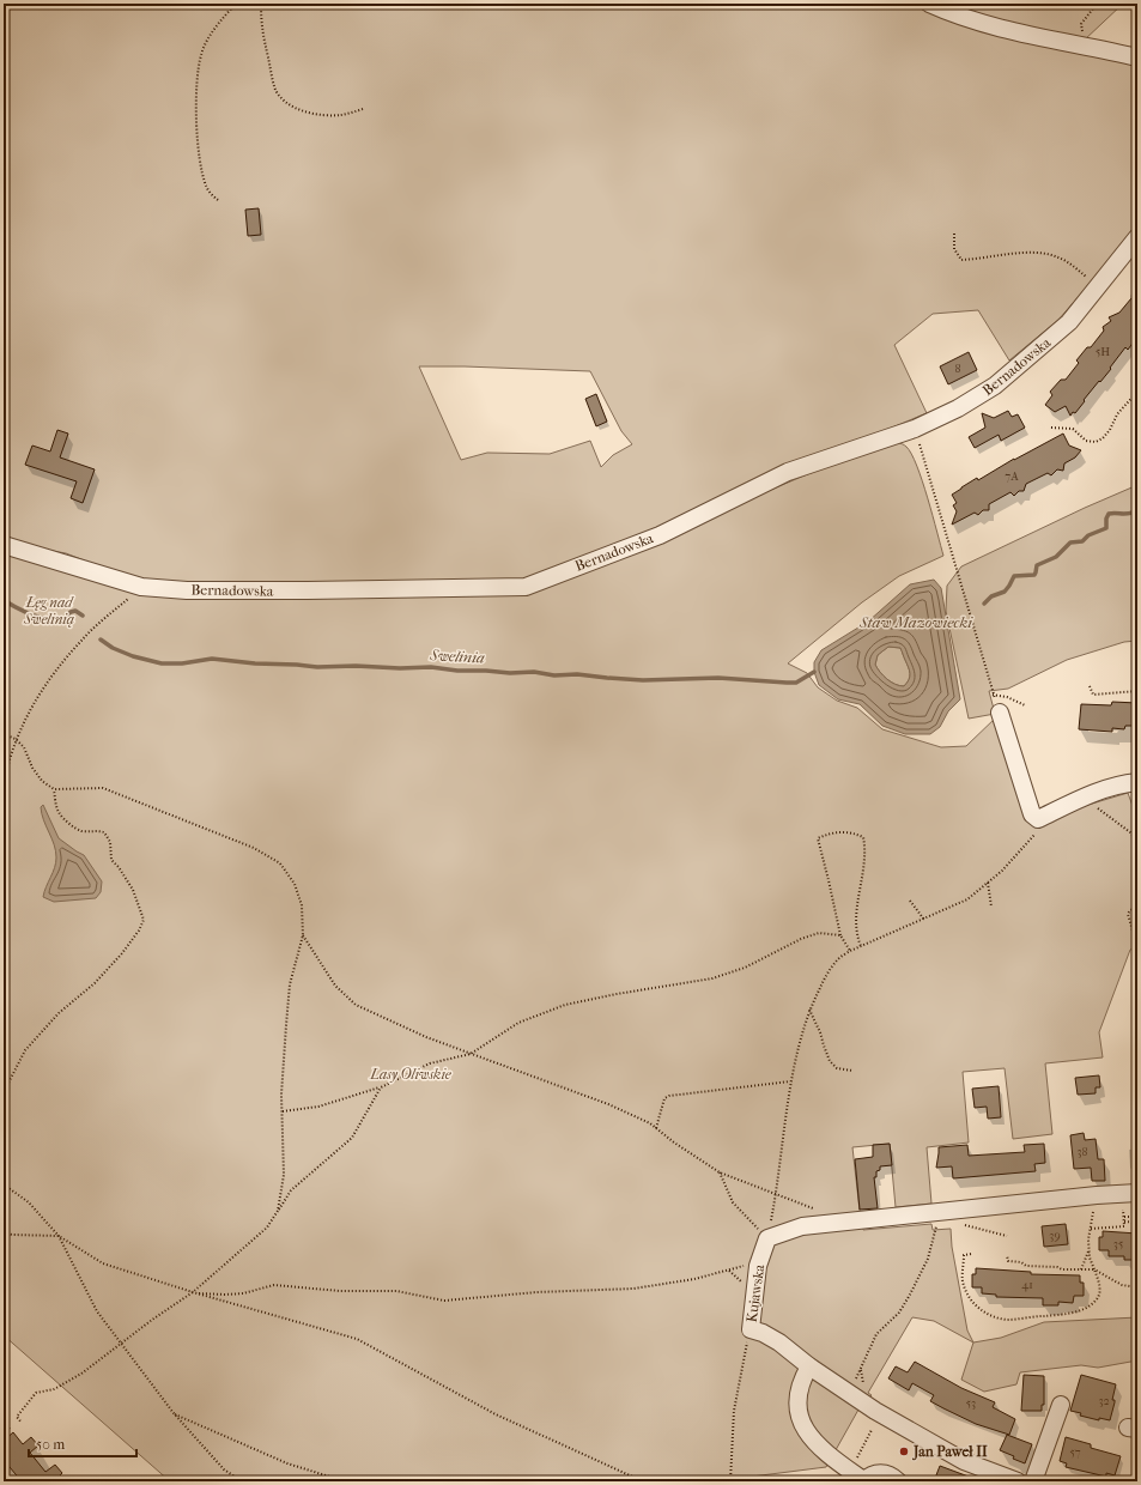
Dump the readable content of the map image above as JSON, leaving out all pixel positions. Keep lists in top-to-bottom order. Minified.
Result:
{"streets":{"street":["Bernadowska","Kujawska"]},"water":["Staw Mazowiecki","Swelinia"],"parks":["Łęg nad Swelinią","Lasy Oliwskie"],"places":["Jan Paweł II"],"house_numbers":["5H","8","7A","38","39","35","41","32","53","57"],"scale_bar":"50 m"}
